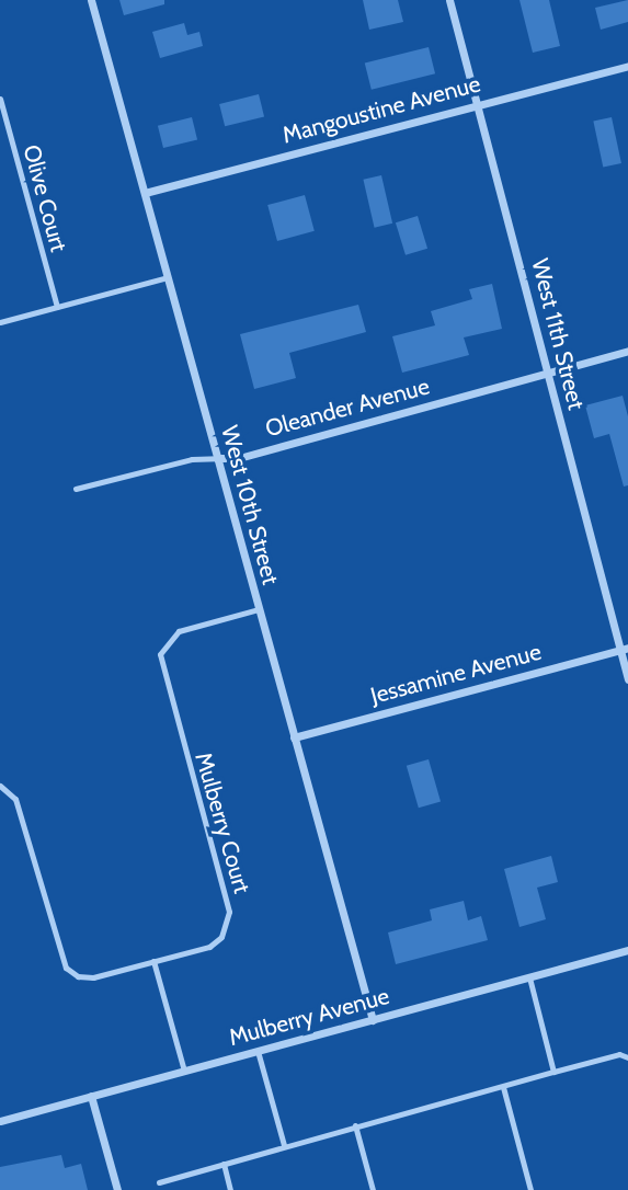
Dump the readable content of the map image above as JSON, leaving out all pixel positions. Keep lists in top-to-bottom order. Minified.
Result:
{"streets":{"street":["Mangoustine Avenue","West 11th Street","Oleander Avenue","West 10th Street","Jessamine Avenue","Mulberry Avenue"],"lane":["Olive Court","Mulberry Court"]},"crossings":[["Mangoustine Avenue","West 11th Street"],["Mangoustine Avenue","West 10th Street"],["West 11th Street","Oleander Avenue"],["West 11th Street","Jessamine Avenue"],["Oleander Avenue","West 10th Street"],["West 10th Street","Jessamine Avenue"],["West 10th Street","Mulberry Court"],["West 10th Street","Mulberry Avenue"]]}
